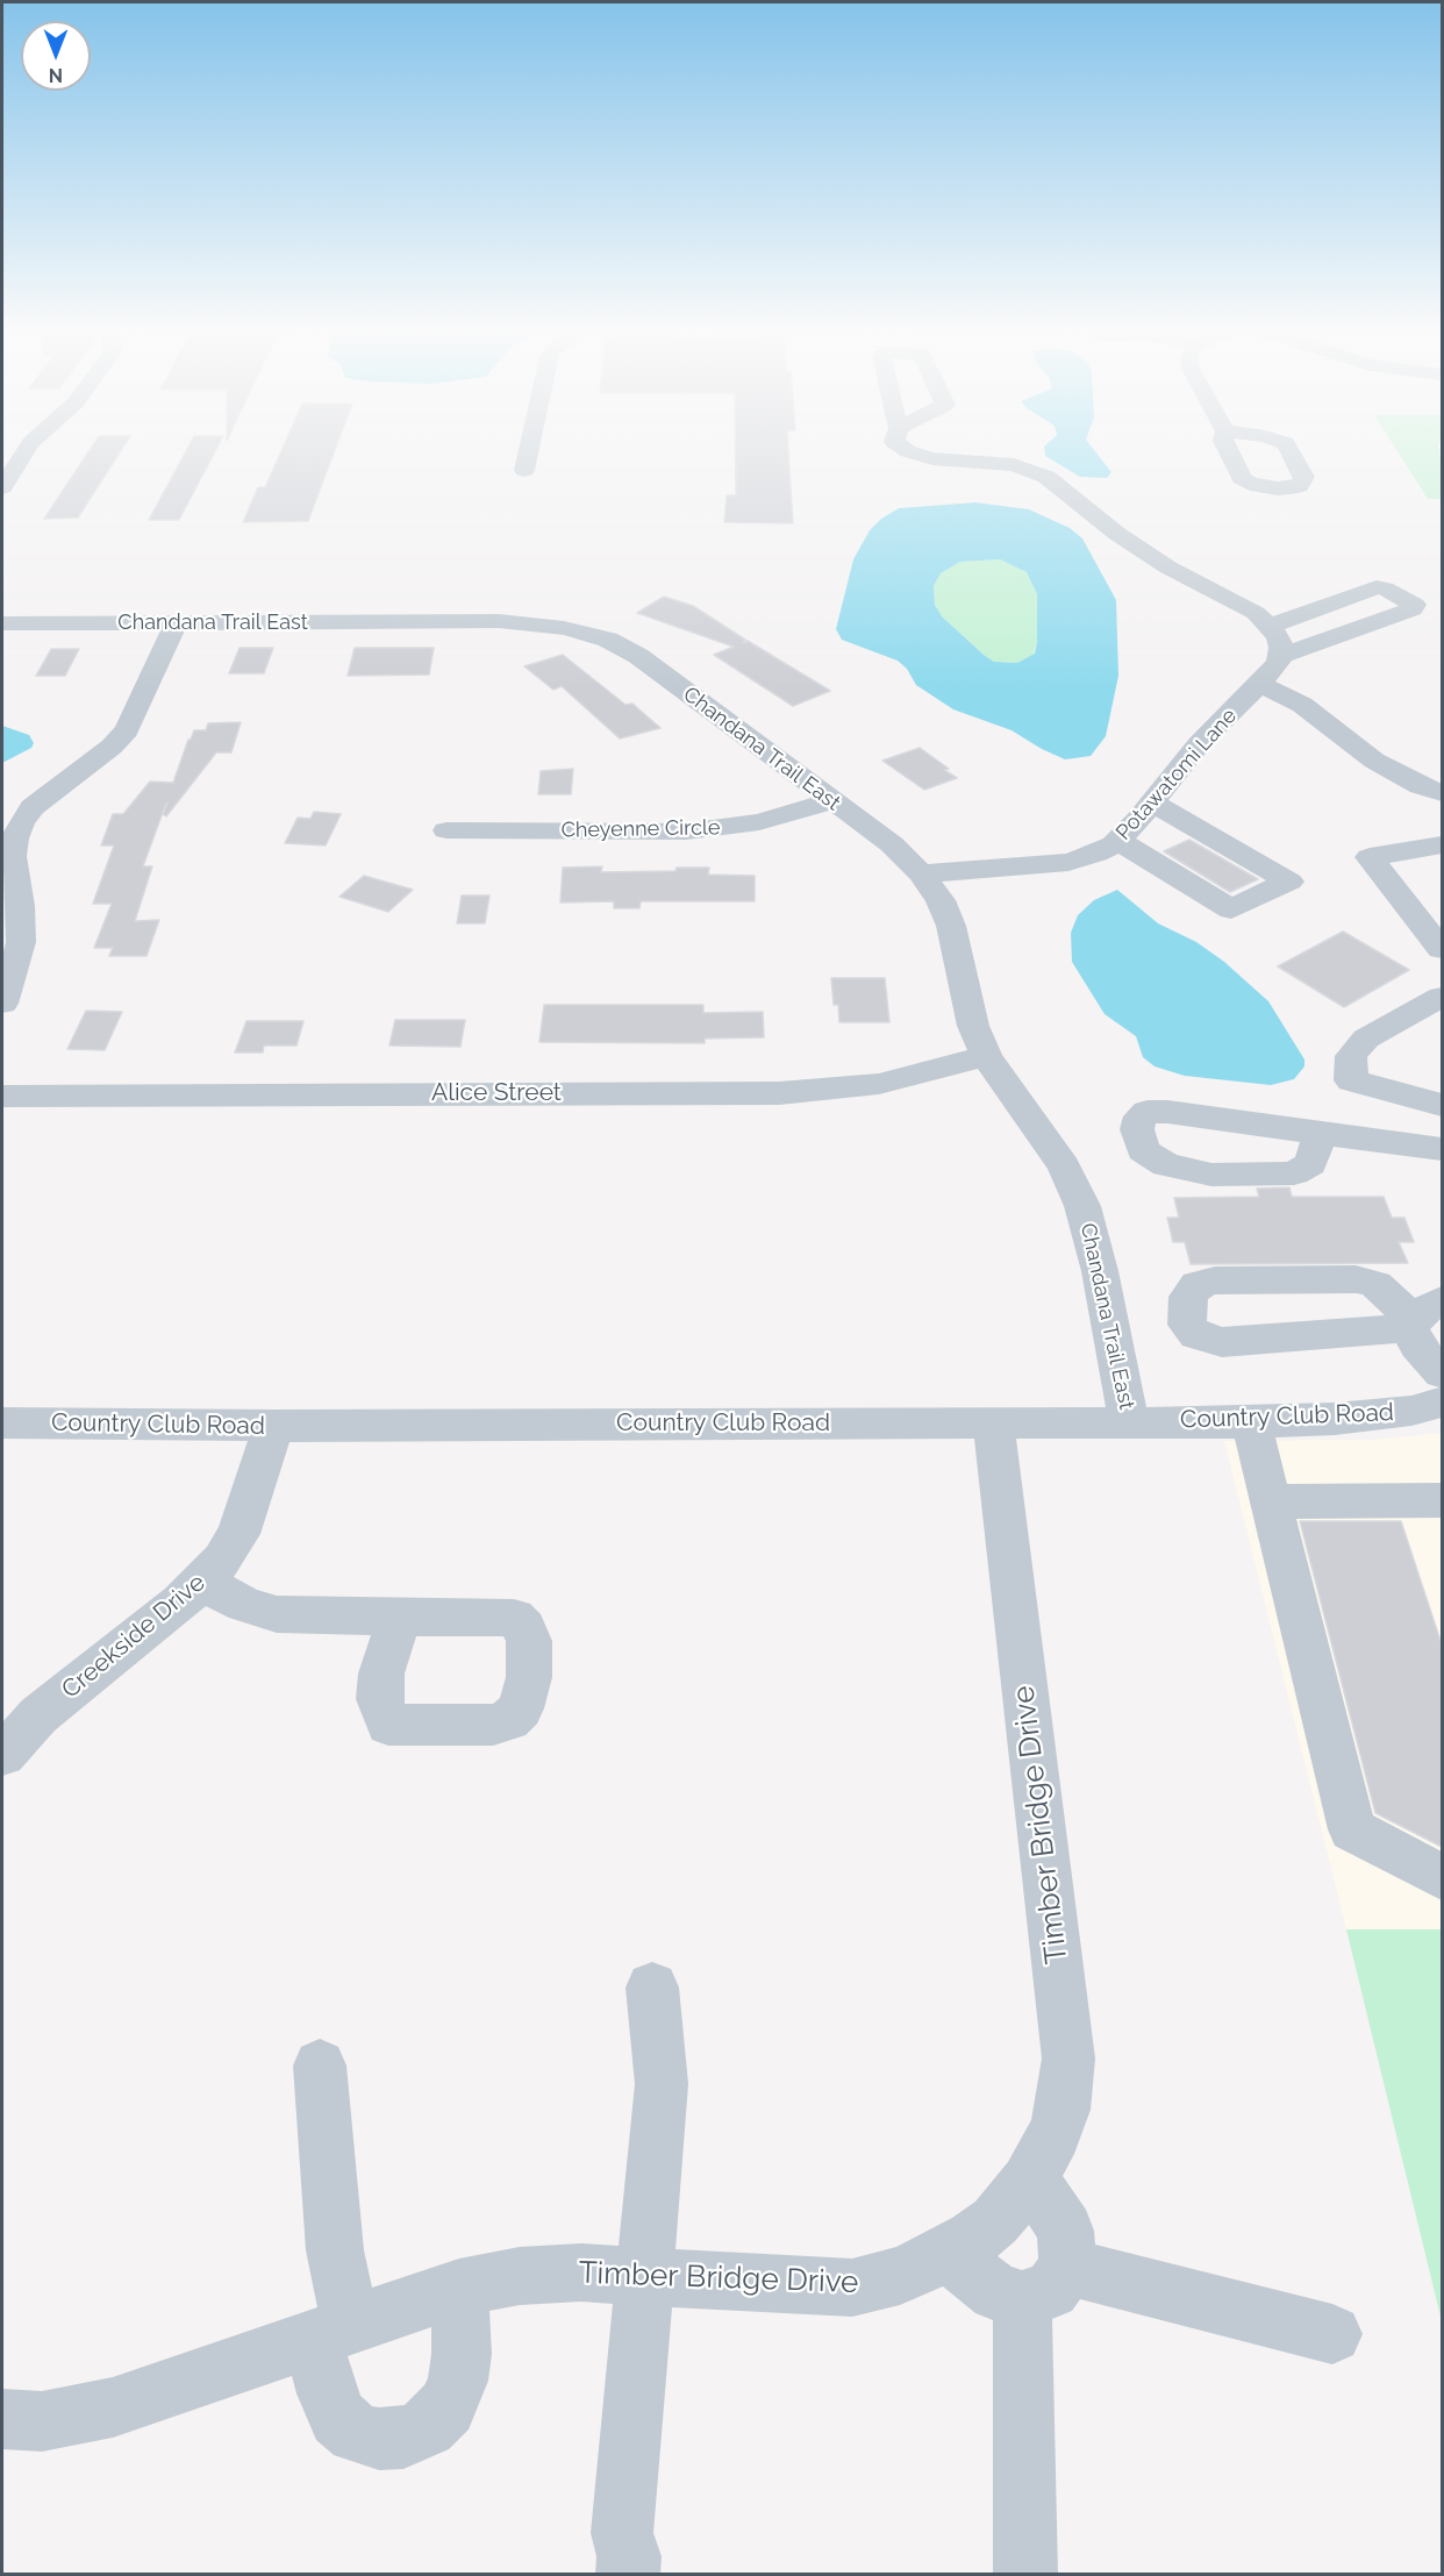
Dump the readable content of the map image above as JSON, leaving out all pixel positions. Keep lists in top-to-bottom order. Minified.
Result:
{"streets":{"street":["Chandana Trail East","Potawatomi Lane","Cheyenne Circle","Alice Street","Country Club Road","Creekside Drive","Timber Bridge Drive"]},"crossings":[["Chandana Trail East","Potawatomi Lane"],["Chandana Trail East","Cheyenne Circle"],["Chandana Trail East","Alice Street"],["Chandana Trail East","Country Club Road"],["Country Club Road","Creekside Drive"],["Country Club Road","Timber Bridge Drive"]],"north":"bottom"}
